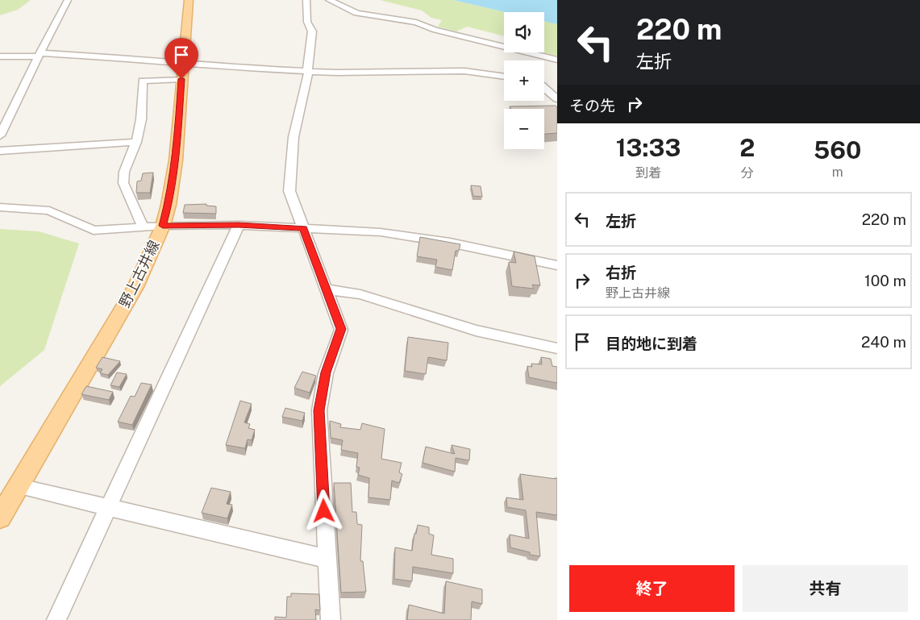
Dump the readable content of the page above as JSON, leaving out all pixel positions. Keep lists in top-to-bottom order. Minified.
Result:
{"streets":{"main road":["野上古井線"]},"page":{"turn":["220 m","左折"],"map_buttons":["+","−"],"then":"その先","eta":["13:33","到着","2","分","560","m"],"list":[{"name":"左折","value":"220 m"},{"name":"右折","note":"野上古井線","value":"100 m"},{"name":"目的地に到着","value":"240 m"}],"buttons":["終了","共有"]}}
